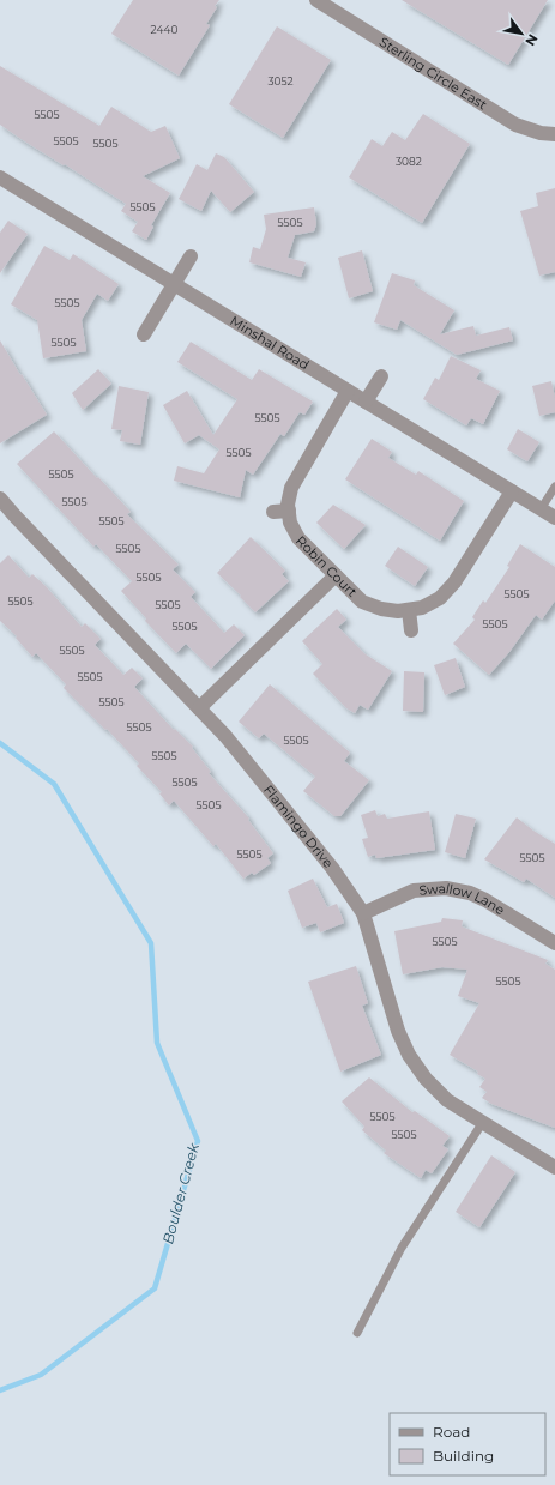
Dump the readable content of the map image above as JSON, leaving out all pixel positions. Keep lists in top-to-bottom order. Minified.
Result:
{"streets":{"street":["Sterling Circle East","Minshal Road","Robin Court","Flamingo Drive","Swallow Lane"]},"crossings":[["Minshal Road","Robin Court"],["Flamingo Drive","Swallow Lane"]],"water":["Boulder Creek"],"house_numbers":["2440","3052","5505","5505","5505","3082","5505","5505","5505","5505","5505","5505","5505","5505","5505","5505","5505","5505","5505","5505","5505","5505","5505","5505","5505","5505","5505","5505","5505","5505","5505","5505","5505","5505","5505","5505"],"legend":["Road","Building"],"north":"bottom right"}
